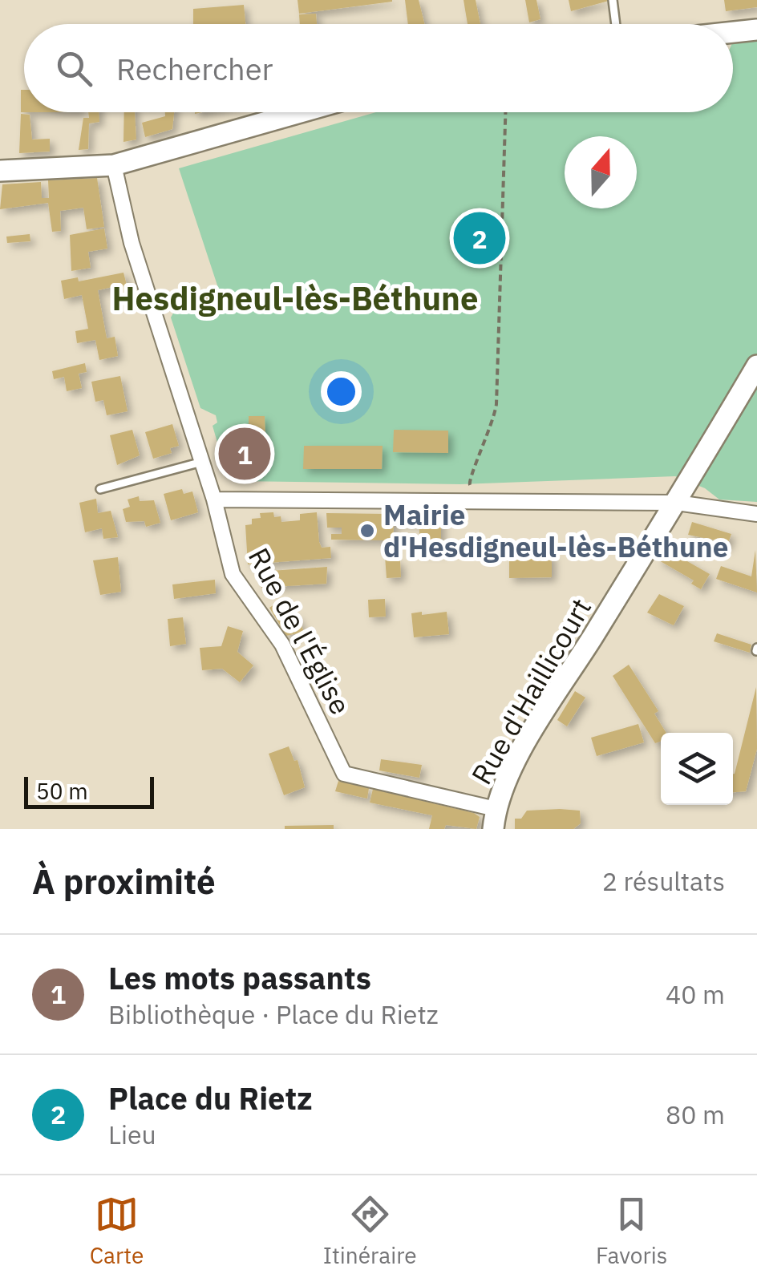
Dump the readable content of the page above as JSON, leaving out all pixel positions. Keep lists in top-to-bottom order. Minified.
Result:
{"streets":{"street":["Rue de l'Église","Rue d'Haillicourt"]},"crossings":[["Rue de l'Église","Rue d'Haillicourt"]],"districts":["Hesdigneul-lès-Béthune"],"places":["Mairie d'Hesdigneul-lès-Béthune"],"scale_bar":"50 m","north":"top","page":{"search":"Rechercher","pins":["2","1"],"scale":"50 m","heading":["À proximité","2 résultats"],"list":[{"mark":"1","name":"Les mots passants","note":"Bibliothèque · Place du Rietz","value":"40 m"},{"mark":"2","name":"Place du Rietz","note":"Lieu","value":"80 m"}],"nav":["Carte","Itinéraire","Favoris"]}}
